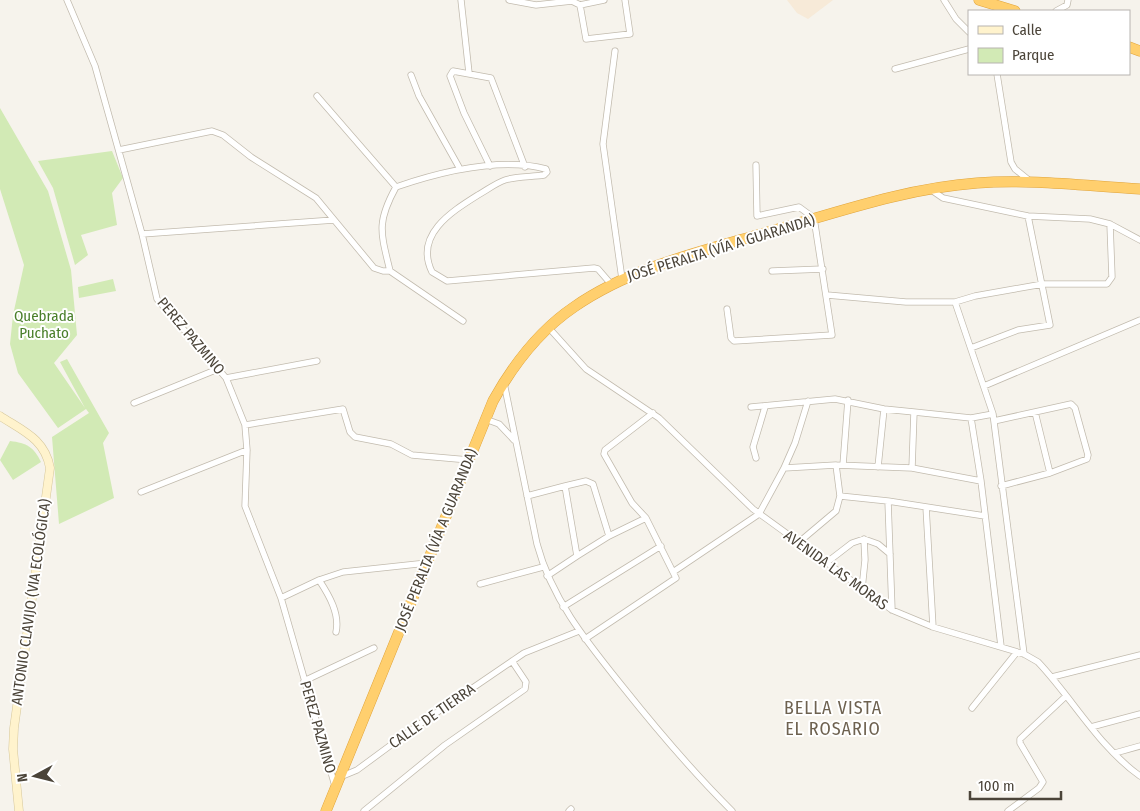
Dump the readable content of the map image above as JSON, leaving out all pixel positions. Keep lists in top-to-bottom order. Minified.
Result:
{"streets":{"highway":["JOSÉ PERALTA (VÍA A GUARANDA)"],"main road":["ANTONIO CLAVIJO (VIA ECOLÓGICA)"],"street":["PEREZ PAZMINO","AVENIDA LAS MORAS","CALLE DE TIERRA"]},"crossings":[["JOSÉ PERALTA (VÍA A GUARANDA)","PEREZ PAZMINO"],["JOSÉ PERALTA (VÍA A GUARANDA)","AVENIDA LAS MORAS"],["JOSÉ PERALTA (VÍA A GUARANDA)","CALLE DE TIERRA"]],"districts":["BELLA VISTA EL ROSARIO"],"parks":["Quebrada Puchato"],"legend":["Calle","Parque"],"scale_bar":"100 m","north":"left"}
